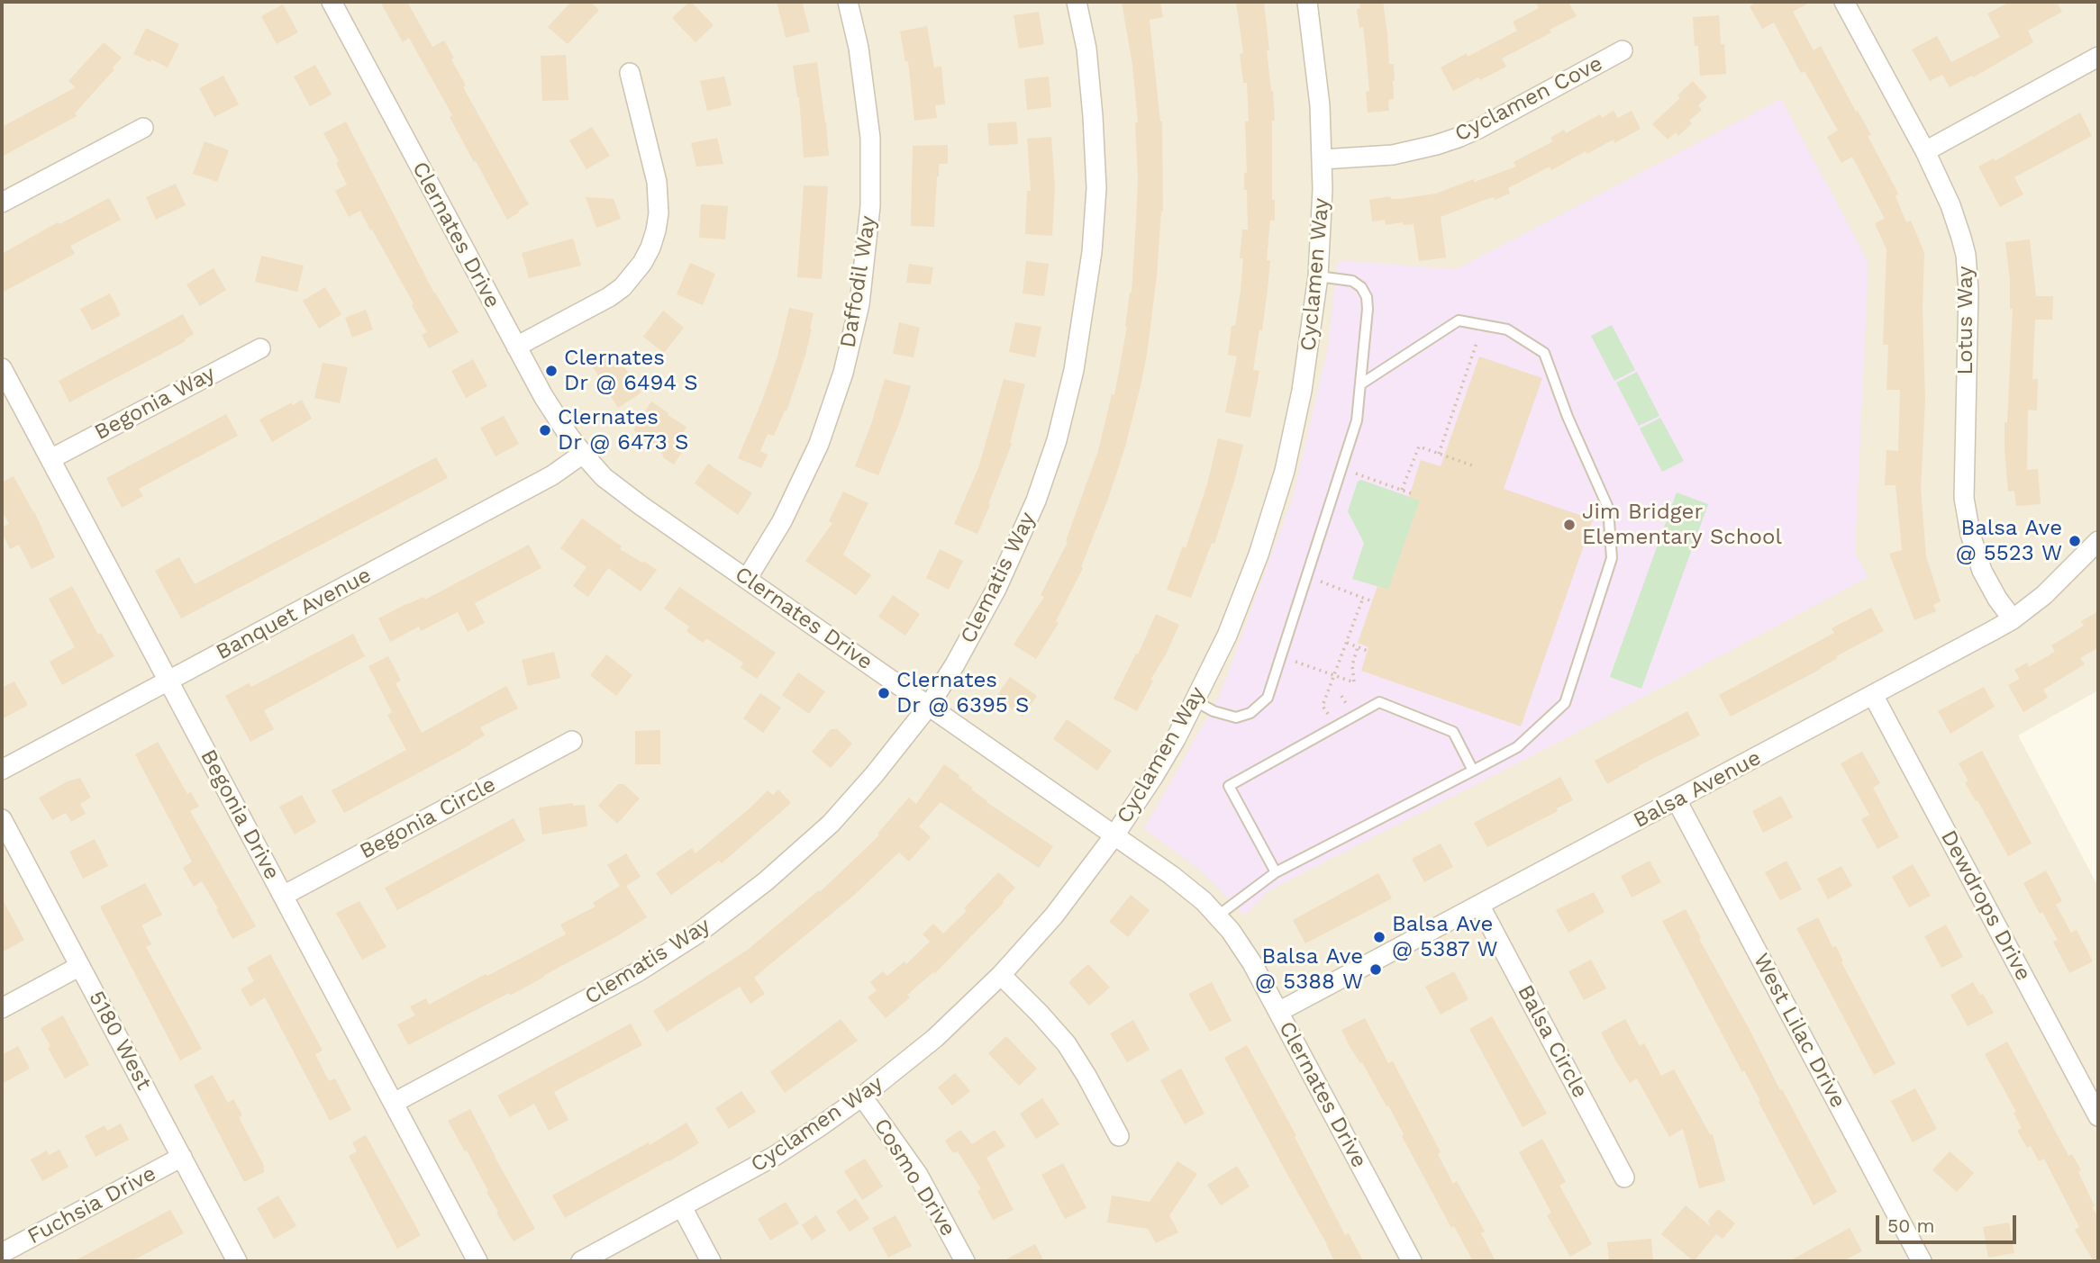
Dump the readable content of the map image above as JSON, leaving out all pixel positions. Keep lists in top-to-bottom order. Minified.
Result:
{"streets":{"street":["Cyclamen Cove","Clernates Drive","Cyclamen Way","Daffodil Way","Lotus Way","Begonia Way","Clematis Way","Banquet Avenue","Balsa Avenue","Begonia Drive","Begonia Circle","Dewdrops Drive","West Lilac Drive","5180 West","Balsa Circle","Cosmo Drive","Fuchsia Drive"]},"crossings":[["Cyclamen Cove","Cyclamen Way"],["Clernates Drive","Cyclamen Way"],["Clernates Drive","Daffodil Way"],["Clernates Drive","Clematis Way"],["Clernates Drive","Banquet Avenue"],["Clernates Drive","Balsa Avenue"],["Cyclamen Way","Cosmo Drive"],["Lotus Way","Balsa Avenue"],["Begonia Way","Begonia Drive"],["Clematis Way","Begonia Drive"],["Banquet Avenue","Begonia Drive"],["Balsa Avenue","Dewdrops Drive"],["Balsa Avenue","West Lilac Drive"],["Balsa Avenue","Balsa Circle"],["Begonia Drive","Begonia Circle"],["5180 West","Fuchsia Drive"]],"places":["Clernates Dr @ 6494 S","Clernates Dr @ 6473 S","Jim Bridger Elementary School","Balsa Ave @ 5523 W","Clernates Dr @ 6395 S","Balsa Ave @ 5387 W","Balsa Ave @ 5388 W"],"scale_bar":"50 m"}
